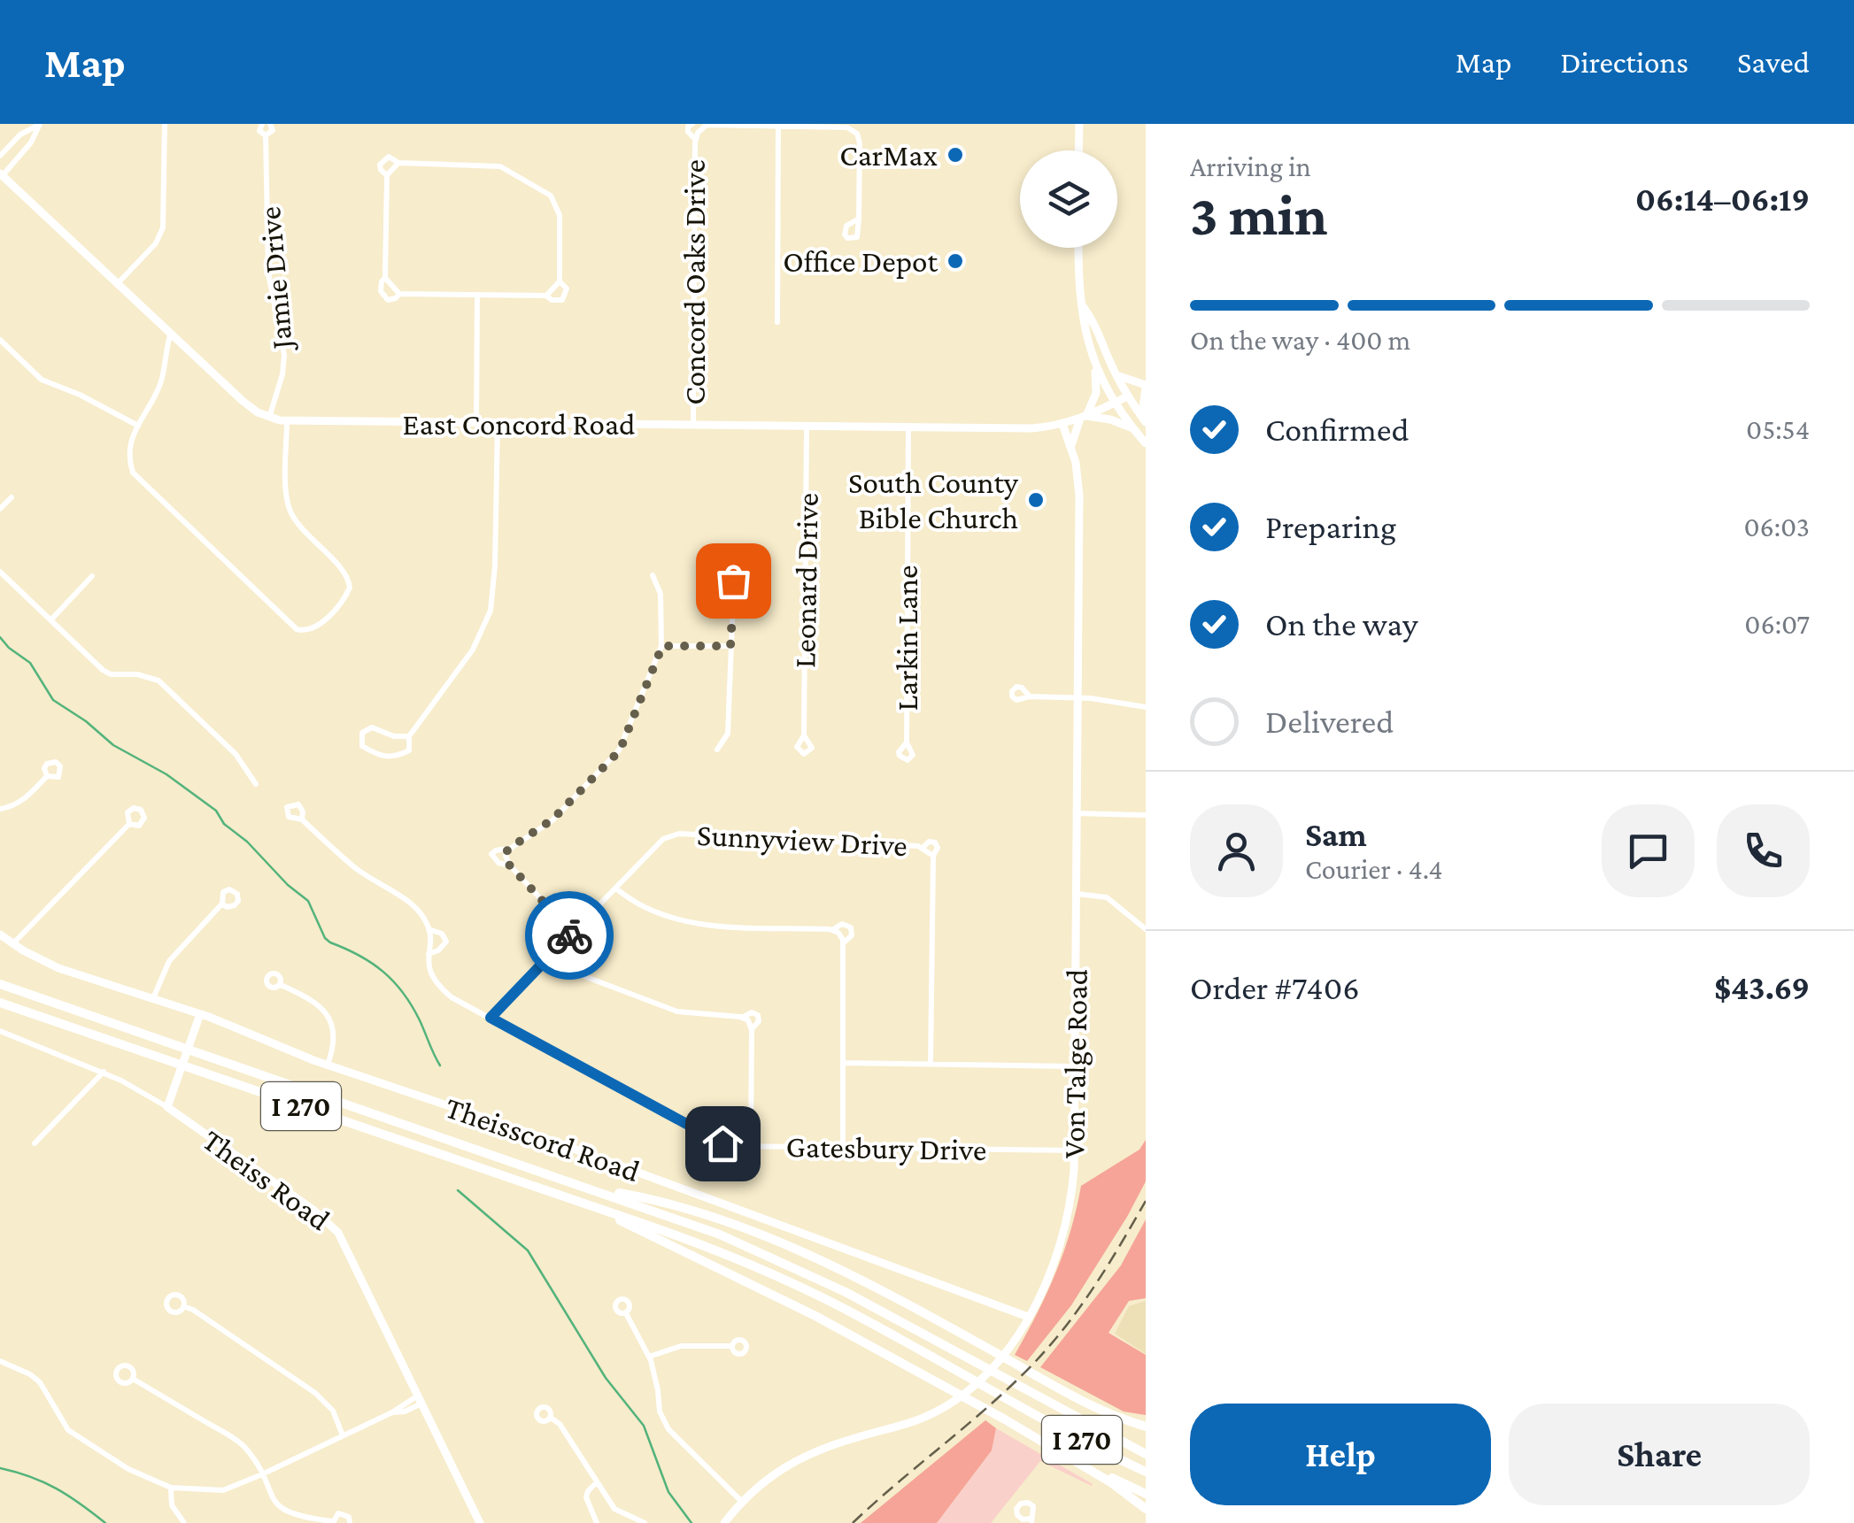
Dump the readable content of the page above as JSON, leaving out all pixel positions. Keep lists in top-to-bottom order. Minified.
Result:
{"streets":{"highway":["I 270"],"street":["Jamie Drive","Concord Oaks Drive","East Concord Road","Leonard Drive","Larkin Lane","Sunnyview Drive","Von Talge Road","Theisscord Road","Gatesbury Drive","Theiss Road"]},"crossings":[["Jamie Drive","East Concord Road"],["Concord Oaks Drive","East Concord Road"],["East Concord Road","Leonard Drive"],["East Concord Road","Larkin Lane"],["East Concord Road","Von Talge Road"],["Sunnyview Drive","Gatesbury Drive"],["Von Talge Road","Theisscord Road"],["Von Talge Road","Gatesbury Drive"]],"places":["CarMax","Office Depot","South County Bible Church"],"page":{"header":"Map","nav":["Map","Directions","Saved"],"heading":["3 min","Arriving in","06:14–06:19"],"panel":["Sam","Courier · 4.4","Order #7406","$43.69"],"bar":"On the way · 400 m","list":[["Confirmed","05:54"],["Preparing","06:03"],["On the way","06:07"],"Delivered"],"buttons":["Help","Share"]}}
